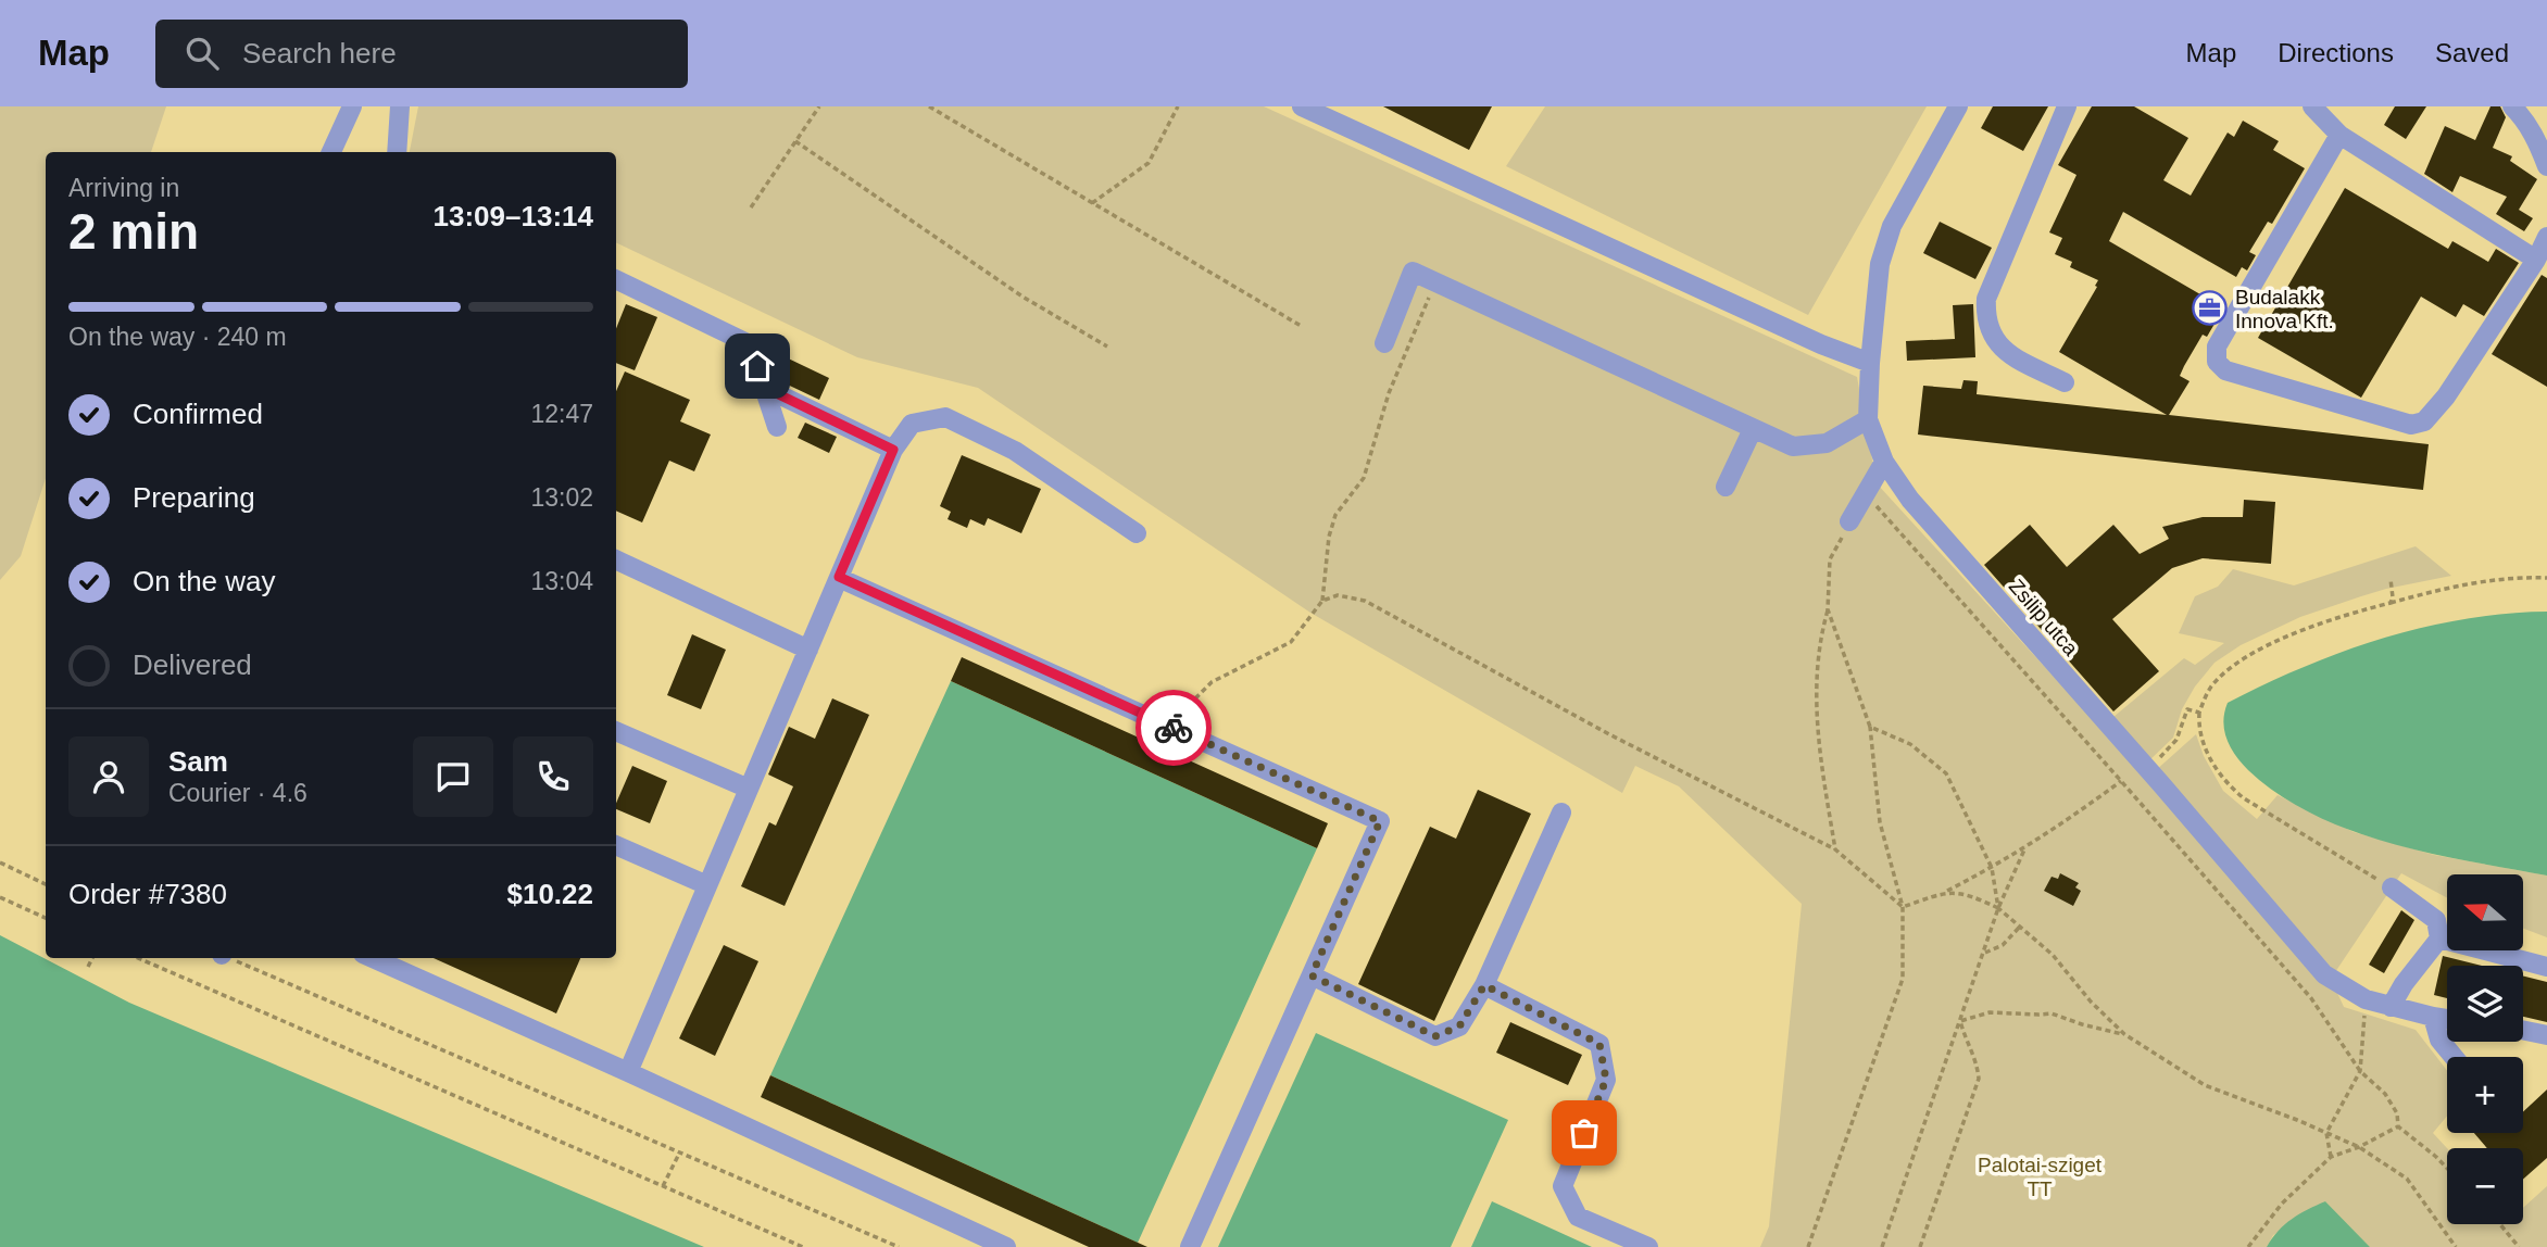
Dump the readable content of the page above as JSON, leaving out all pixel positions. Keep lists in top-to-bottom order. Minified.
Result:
{"streets":{"street":["Zsilip utca"]},"parks":["Palotai-sziget TT"],"places":{"office":["Budalakk Innova Kft."]},"north":"left","page":{"header":"Map","search":"Search here","nav":["Map","Directions","Saved"],"heading":["2 min","Arriving in","13:09–13:14"],"panel":["Sam","Courier · 4.6","Order #7380","$10.22"],"bar":"On the way · 240 m","list":[["Confirmed","12:47"],["Preparing","13:02"],["On the way","13:04"],"Delivered"],"map_buttons":["+","−"]}}
